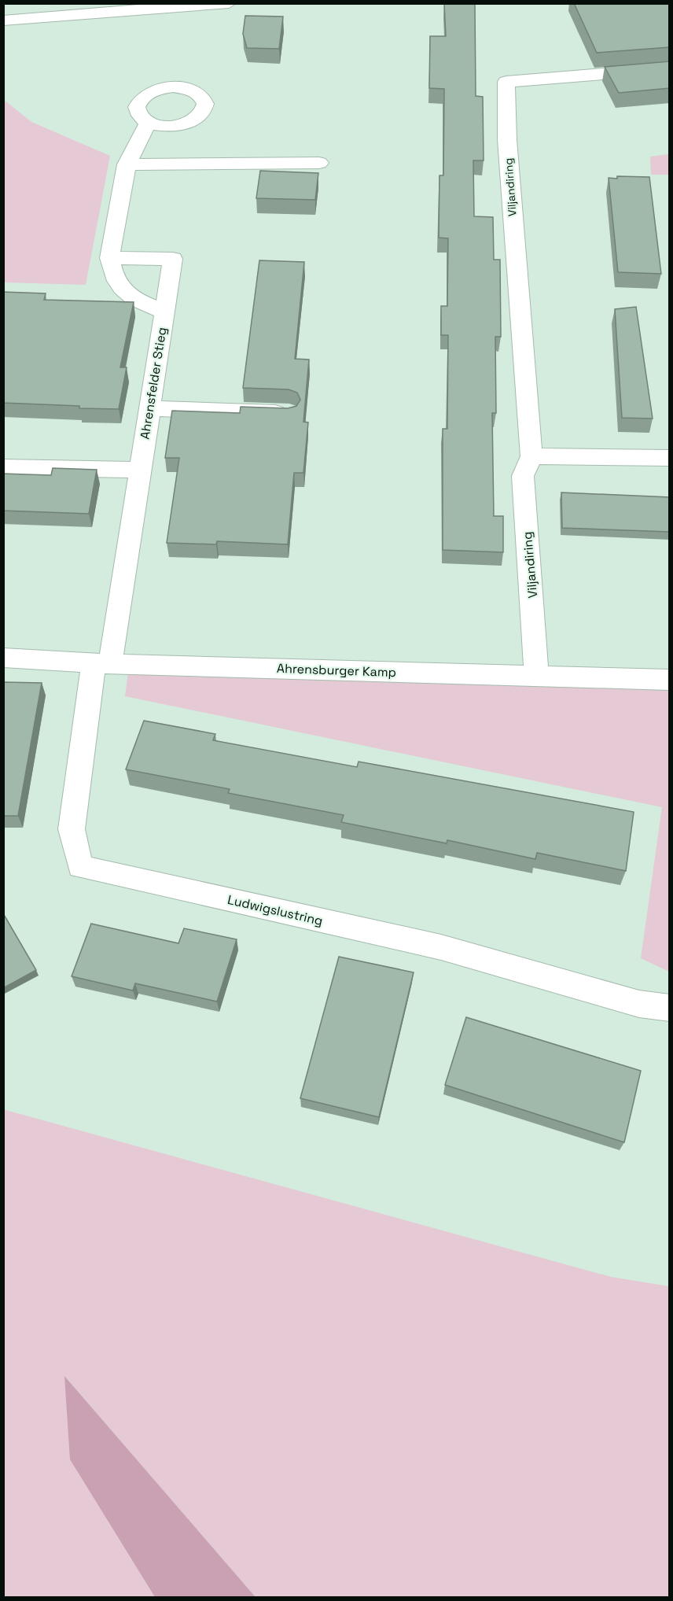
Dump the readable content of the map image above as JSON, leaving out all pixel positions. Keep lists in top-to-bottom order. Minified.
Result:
{"streets":{"street":["Viljandiring","Ahrensfelder Stieg","Ahrensburger Kamp","Ludwigslustring"]},"crossings":[["Viljandiring","Ahrensburger Kamp"],["Ahrensfelder Stieg","Ahrensburger Kamp"],["Ahrensfelder Stieg","Ludwigslustring"],["Ahrensburger Kamp","Ludwigslustring"]]}
